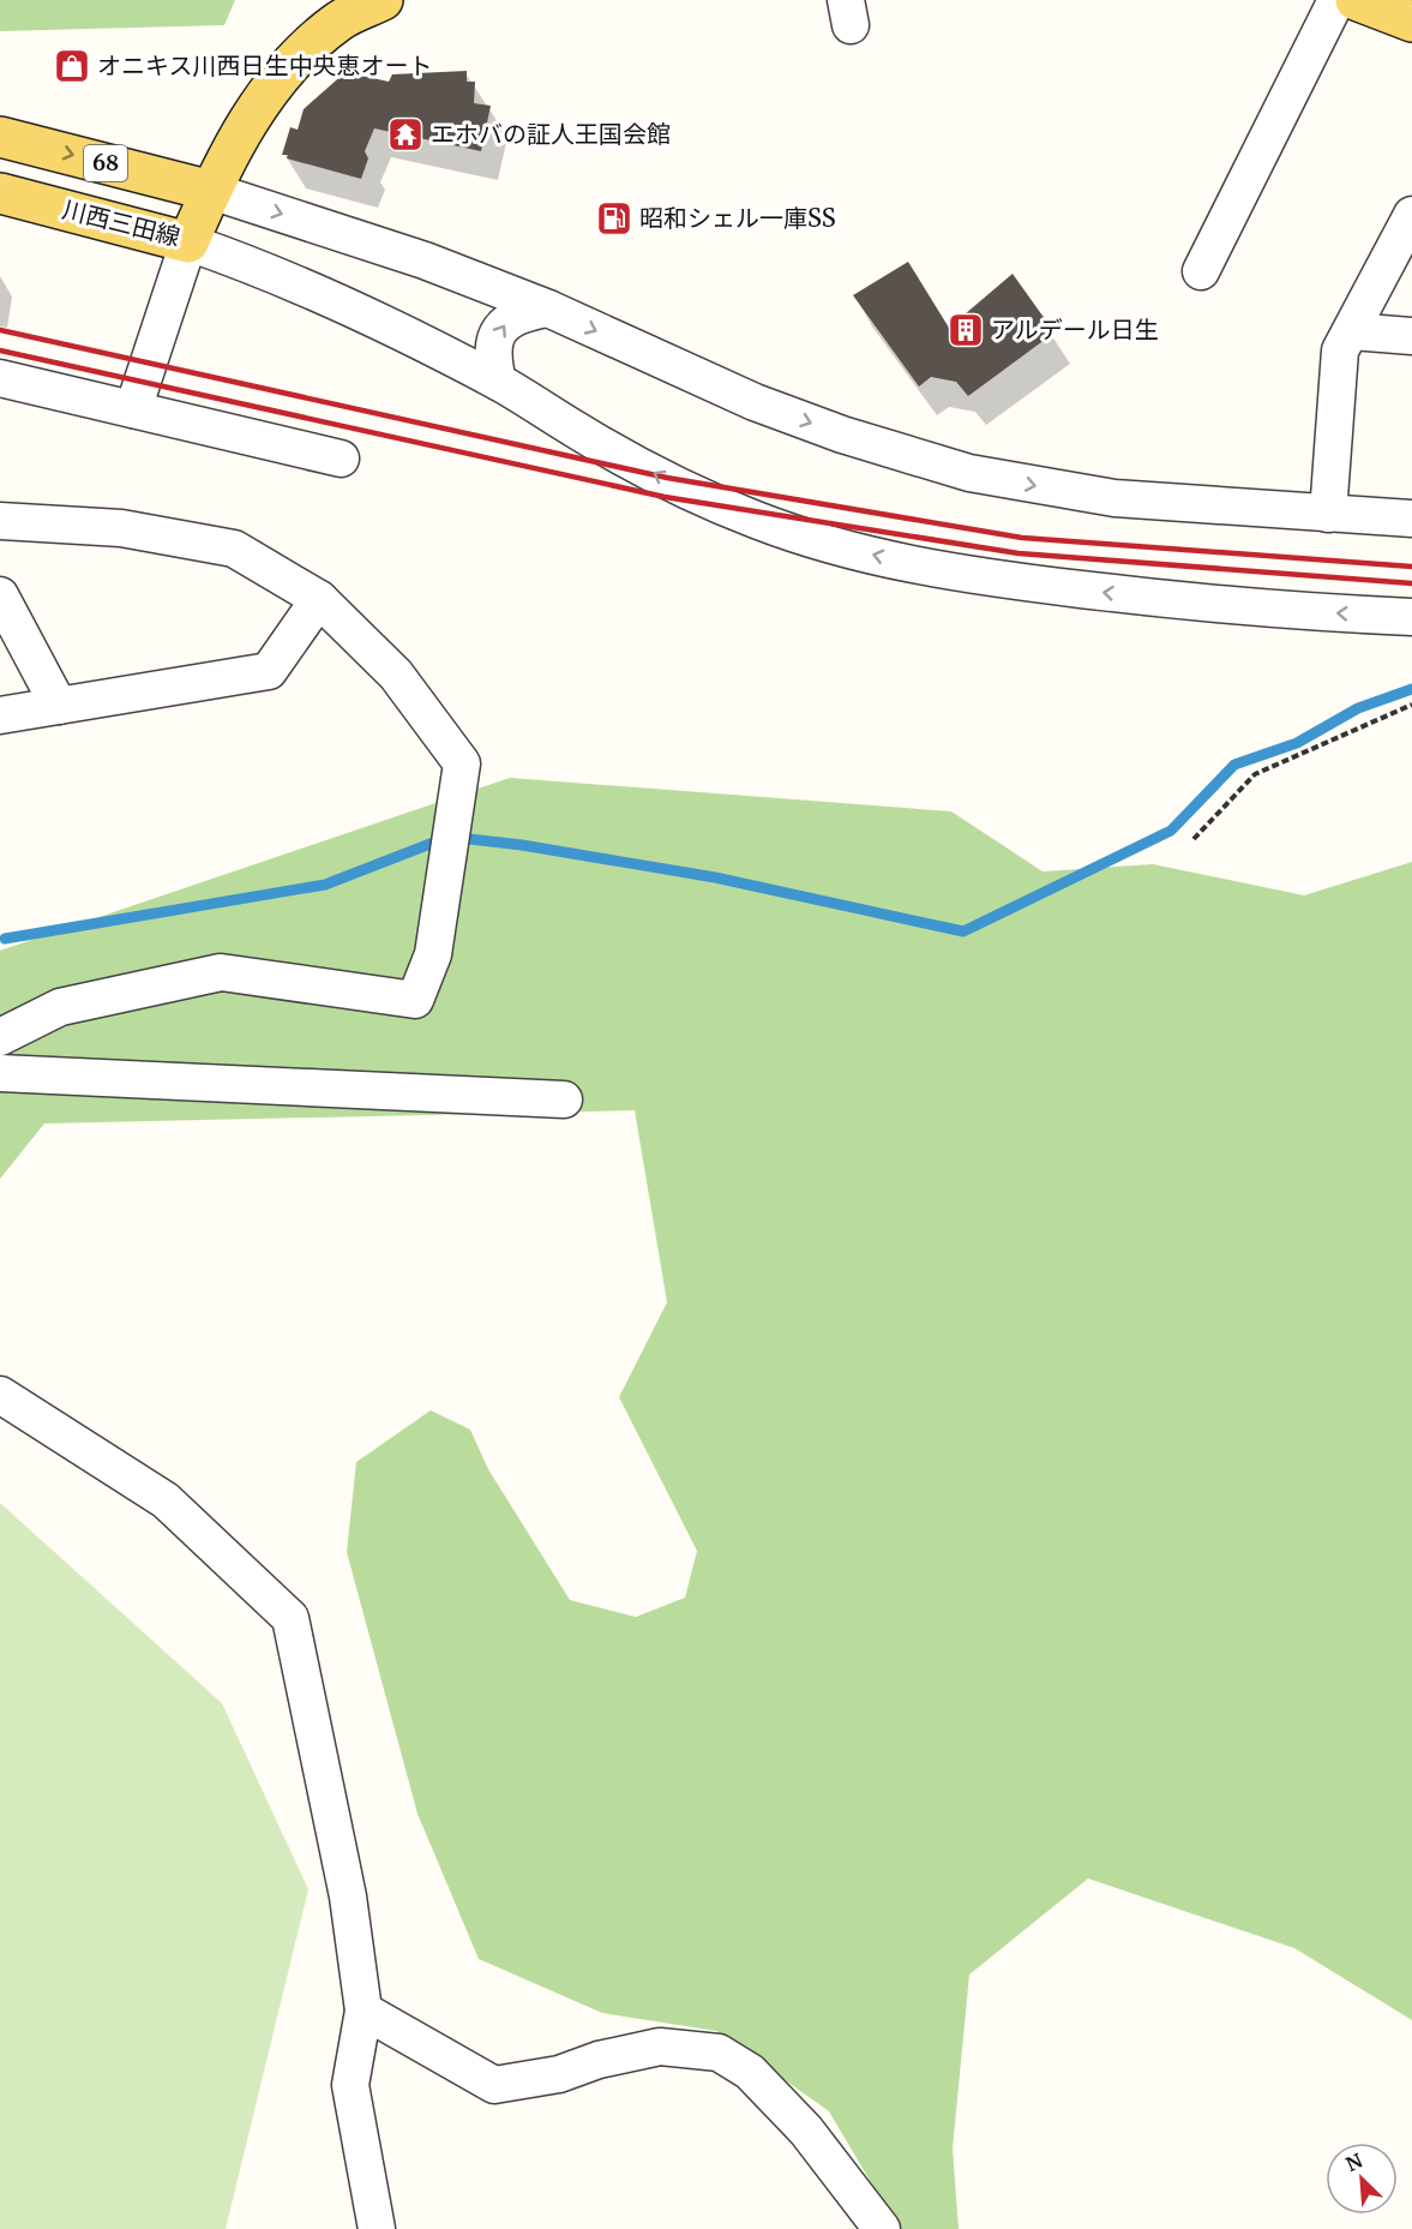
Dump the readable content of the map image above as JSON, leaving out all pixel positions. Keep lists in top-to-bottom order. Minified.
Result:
{"streets":{"main road":["68","川西三田線"]},"crossings":[["68","川西三田線"]],"places":{"shop":["オニキス川西日生中央恵オート"],"temple":["エホバの証人王国会館"],"fuel station":["昭和シェル一庫SS"],"building":["アルデール日生"]},"north":"top left"}
